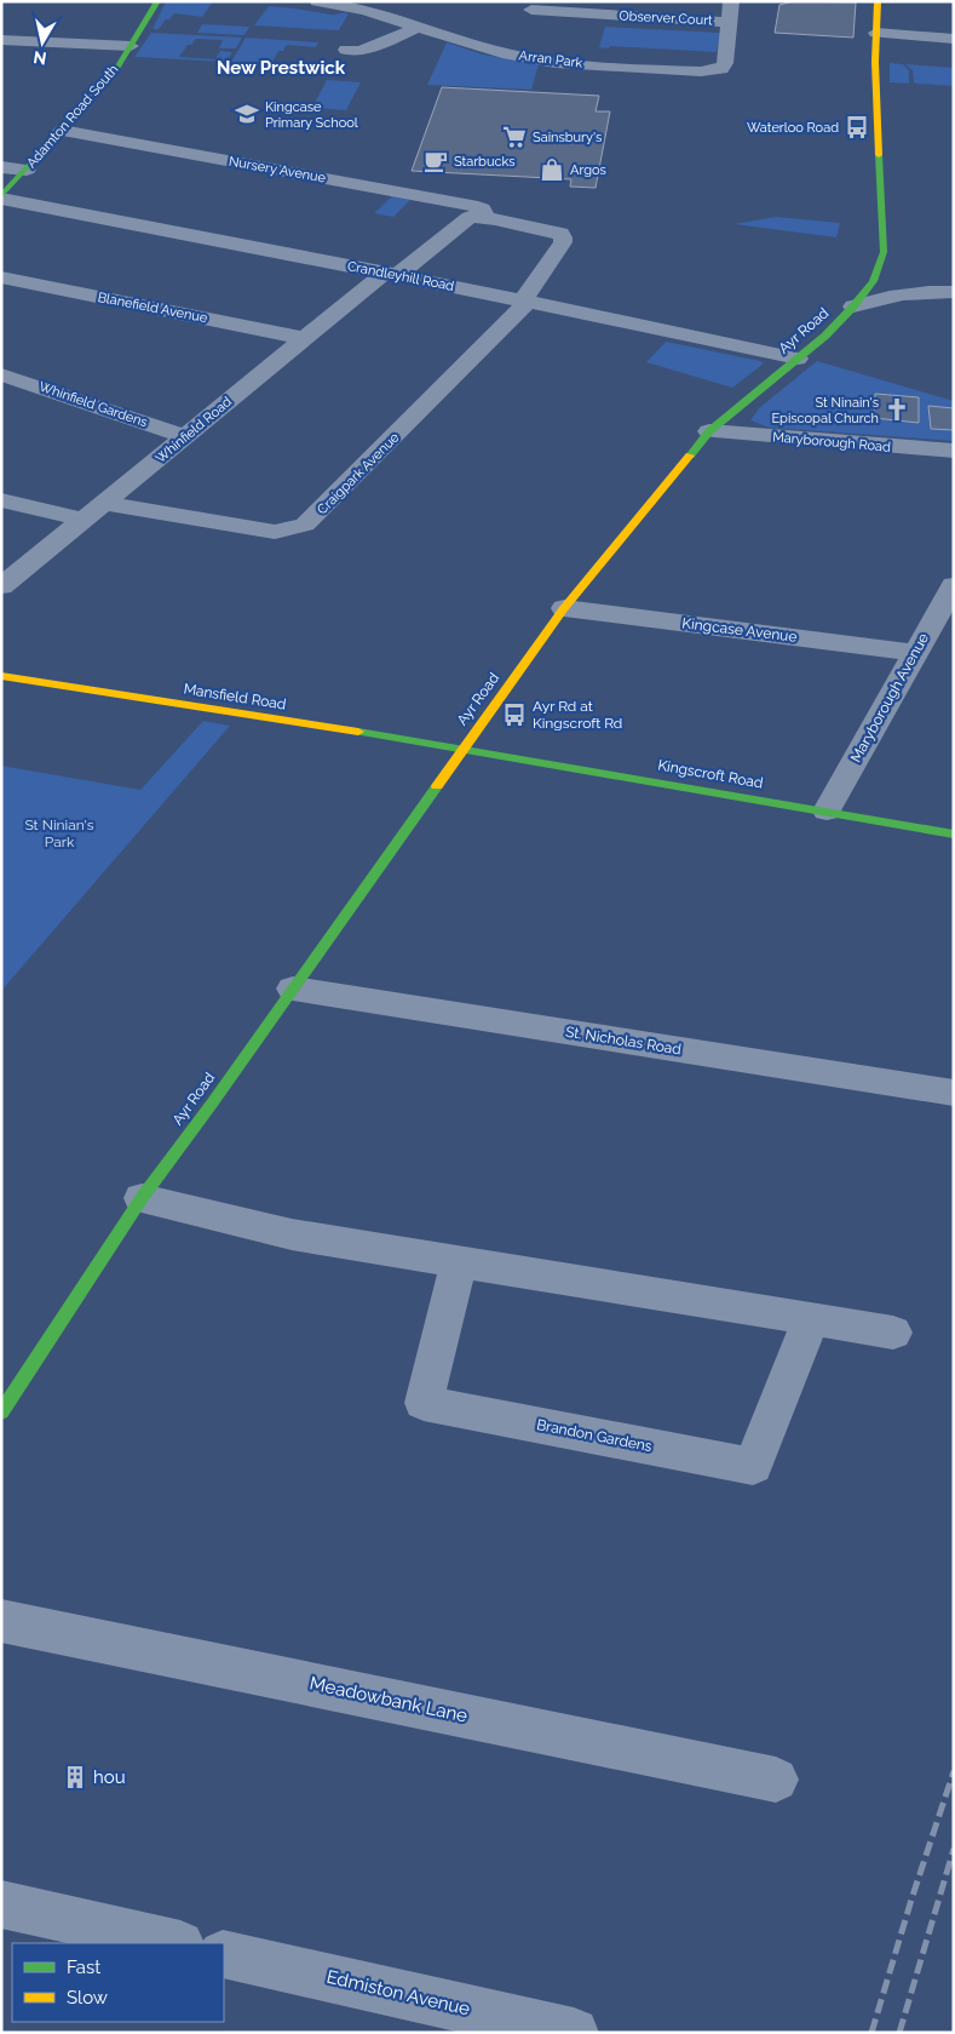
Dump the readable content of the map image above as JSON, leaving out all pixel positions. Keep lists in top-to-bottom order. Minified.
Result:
{"streets":{"main road":["Adamton Road South","Ayr Road","Mansfield Road","Kingscroft Road"],"street":["Observer Court","Arran Park","Nursery Avenue","Crandleyhill Road","Blanefield Avenue","Whinfield Gardens","Whinfield Road","Maryborough Road","Craigpark Avenue","Kingcase Avenue","Maryborough Avenue","St. Nicholas Road","Brandon Gardens","Meadowbank Lane","Edmiston Avenue"]},"crossings":[["Observer Court","Arran Park"],["Adamton Road South","Nursery Avenue"],["Adamton Road South","Crandleyhill Road"],["Nursery Avenue","Whinfield Road"],["Nursery Avenue","Craigpark Avenue"],["Crandleyhill Road","Ayr Road"],["Crandleyhill Road","Whinfield Road"],["Crandleyhill Road","Craigpark Avenue"],["Blanefield Avenue","Whinfield Road"],["Ayr Road","Maryborough Road"],["Ayr Road","Kingcase Avenue"],["Ayr Road","Mansfield Road"],["Ayr Road","Kingscroft Road"],["Ayr Road","St. Nicholas Road"],["Whinfield Gardens","Whinfield Road"],["Whinfield Road","Craigpark Avenue"],["Kingcase Avenue","Maryborough Avenue"],["Mansfield Road","Kingscroft Road"],["Maryborough Avenue","Kingscroft Road"]],"districts":["New Prestwick"],"parks":["St Ninian's Park"],"places":{"school or university":["Kingcase Primary School"],"bus stop":["Waterloo Road","Ayr Rd at Kingscroft Rd"],"supermarket":["Sainsbury's"],"cafe":["Starbucks"],"shop":["Argos"],"church":["St Ninain's Episcopal Church"],"building":["hou"]},"legend":["Fast","Slow"],"north":"bottom"}
